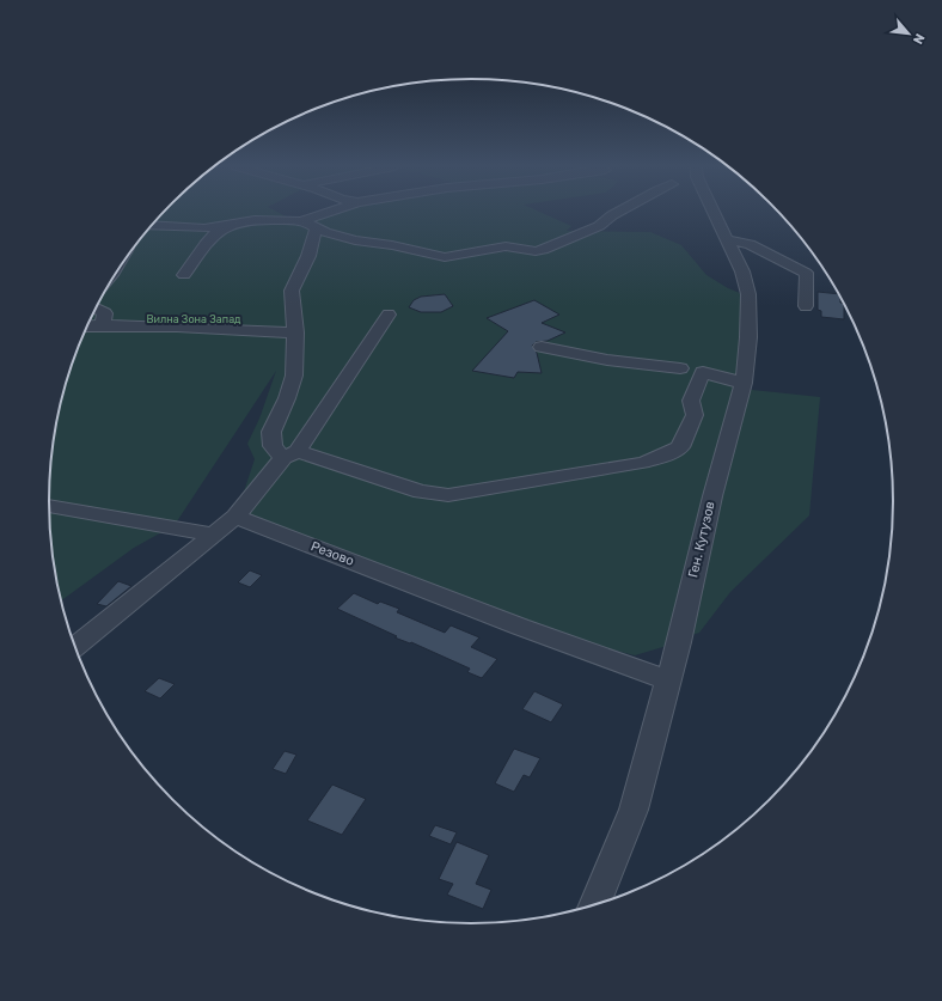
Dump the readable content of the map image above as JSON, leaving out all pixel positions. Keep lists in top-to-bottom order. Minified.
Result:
{"streets":{"street":["Ген. Кутузов","Резово"]},"crossings":[["Ген. Кутузов","Резово"]],"parks":["Вилна Зона Запад"],"north":"bottom right"}
